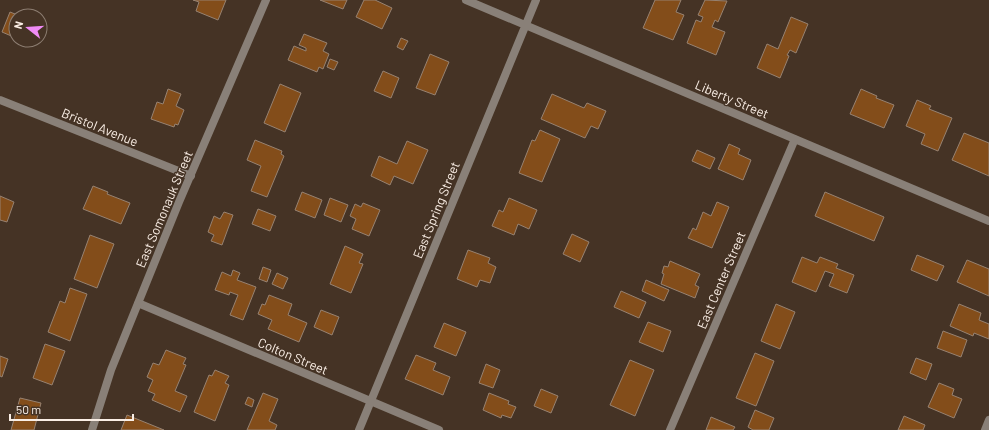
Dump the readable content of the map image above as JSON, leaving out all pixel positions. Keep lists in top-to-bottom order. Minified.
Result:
{"streets":{"street":["Liberty Street","Bristol Avenue","East Somonauk Street","East Spring Street","East Center Street","Colton Street"]},"crossings":[["Liberty Street","East Spring Street"],["Liberty Street","East Center Street"],["Bristol Avenue","East Somonauk Street"],["East Somonauk Street","Colton Street"],["East Spring Street","Colton Street"]],"scale_bar":"50 m","north":"left"}
